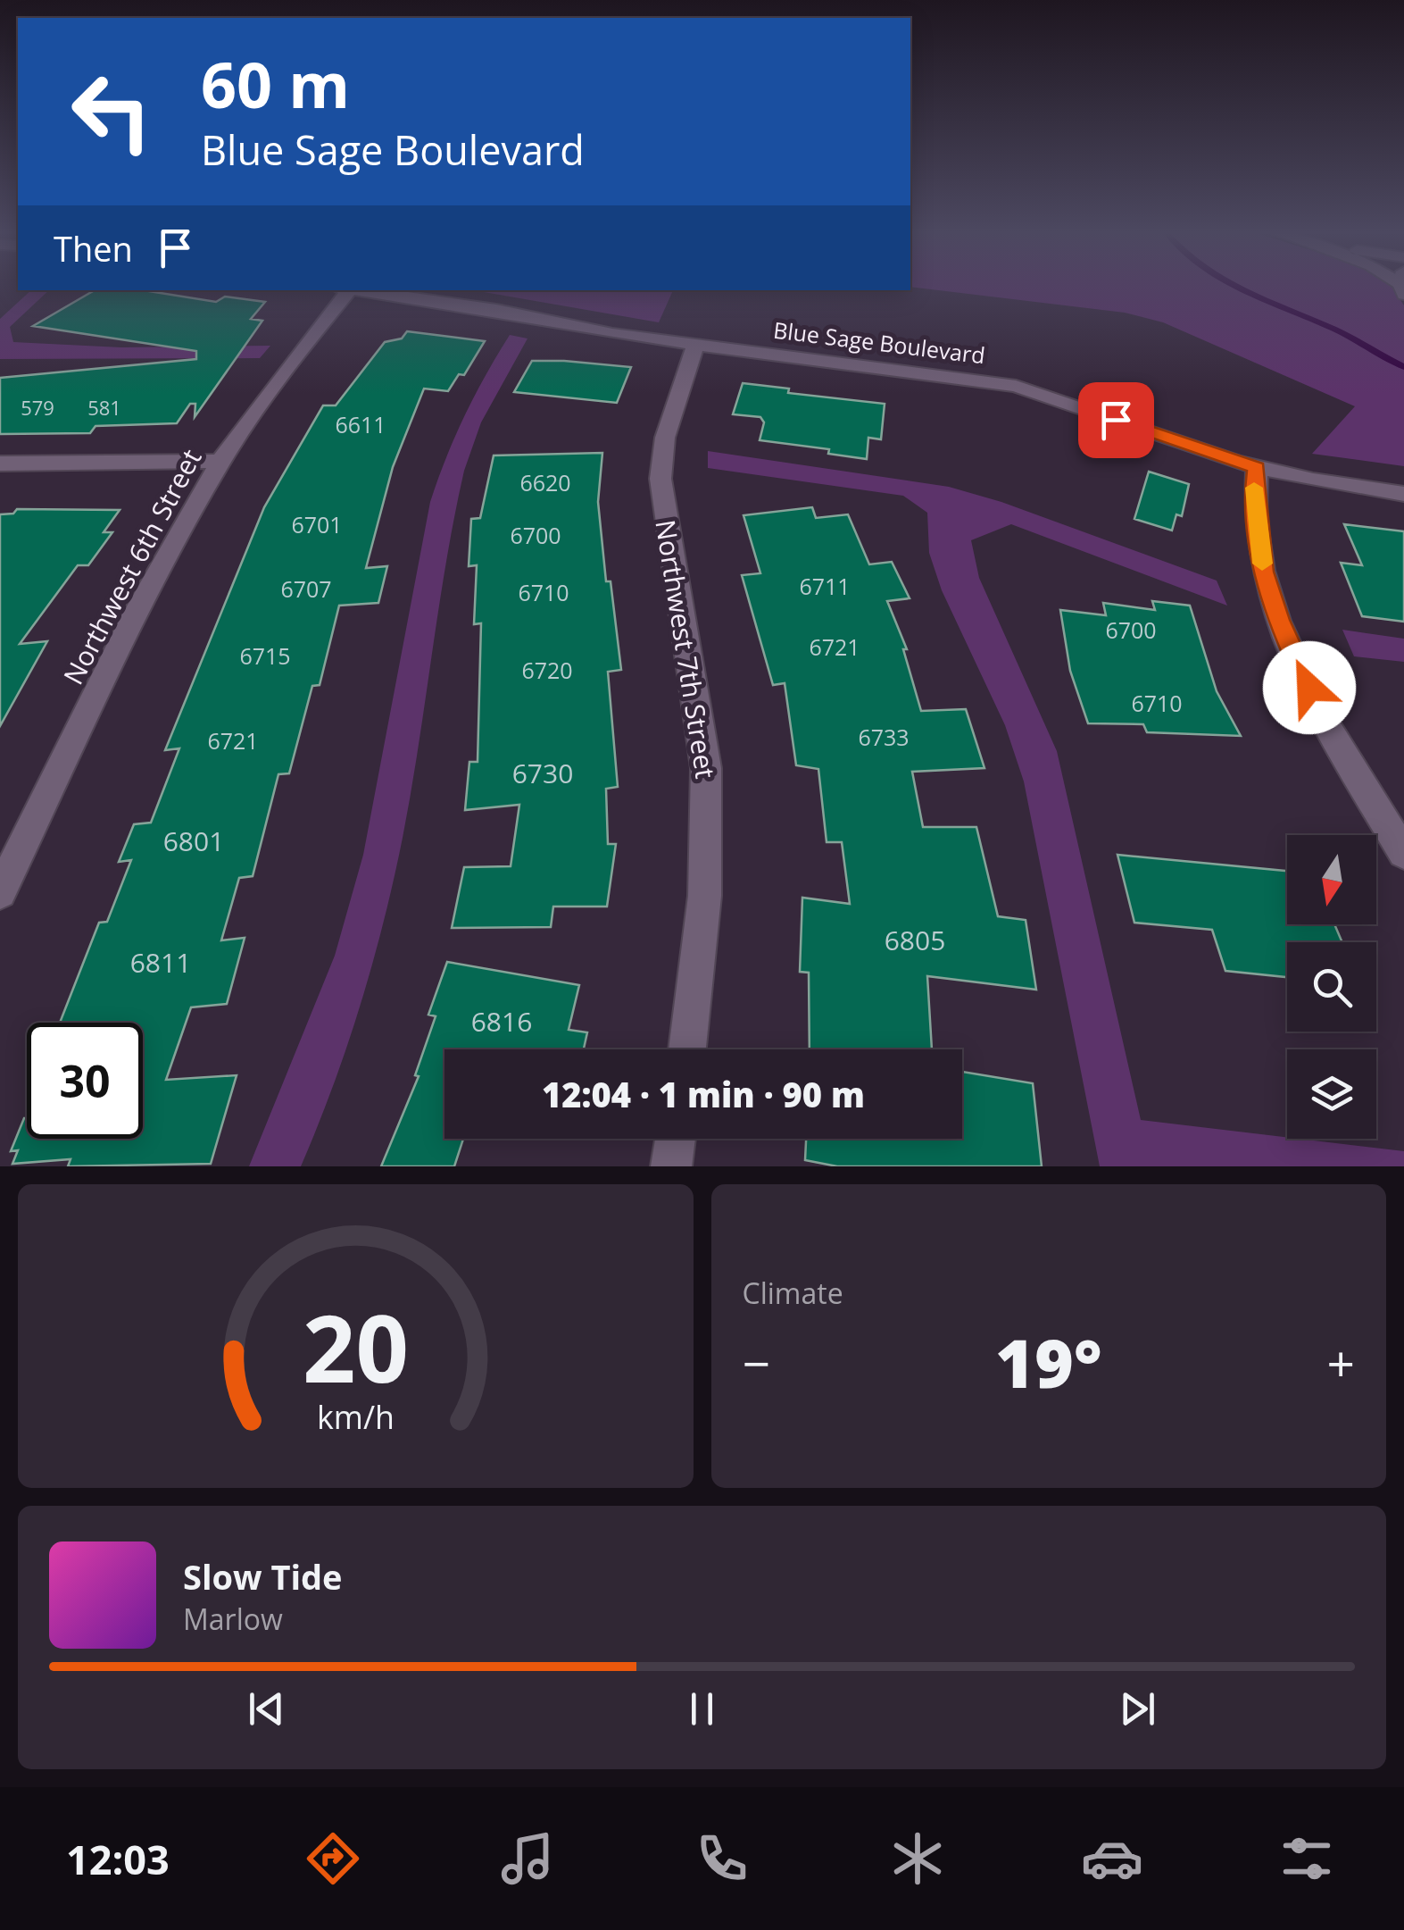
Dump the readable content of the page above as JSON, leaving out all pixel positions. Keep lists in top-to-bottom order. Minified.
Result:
{"streets":{"street":["Blue Sage Boulevard","Northwest 6th Street","Northwest 7th Street"]},"crossings":[["Blue Sage Boulevard","Northwest 7th Street"]],"house_numbers":["579","581","6611","6620","6701","6700","6711","6707","6710","6700","6721","6715","6720","6710","6733","6721","6730","6801","6805","6811","6816"],"north":"bottom","page":{"turn":["60 m","Blue Sage Boulevard"],"then":"Then","limit":"30","trip":"12:04 · 1 min · 90 m","tile":"Climate","heat":["−","19°","+"],"song":["Slow Tide","Marlow"],"tabs":"12:03","gauge":["20","km/h"]}}
